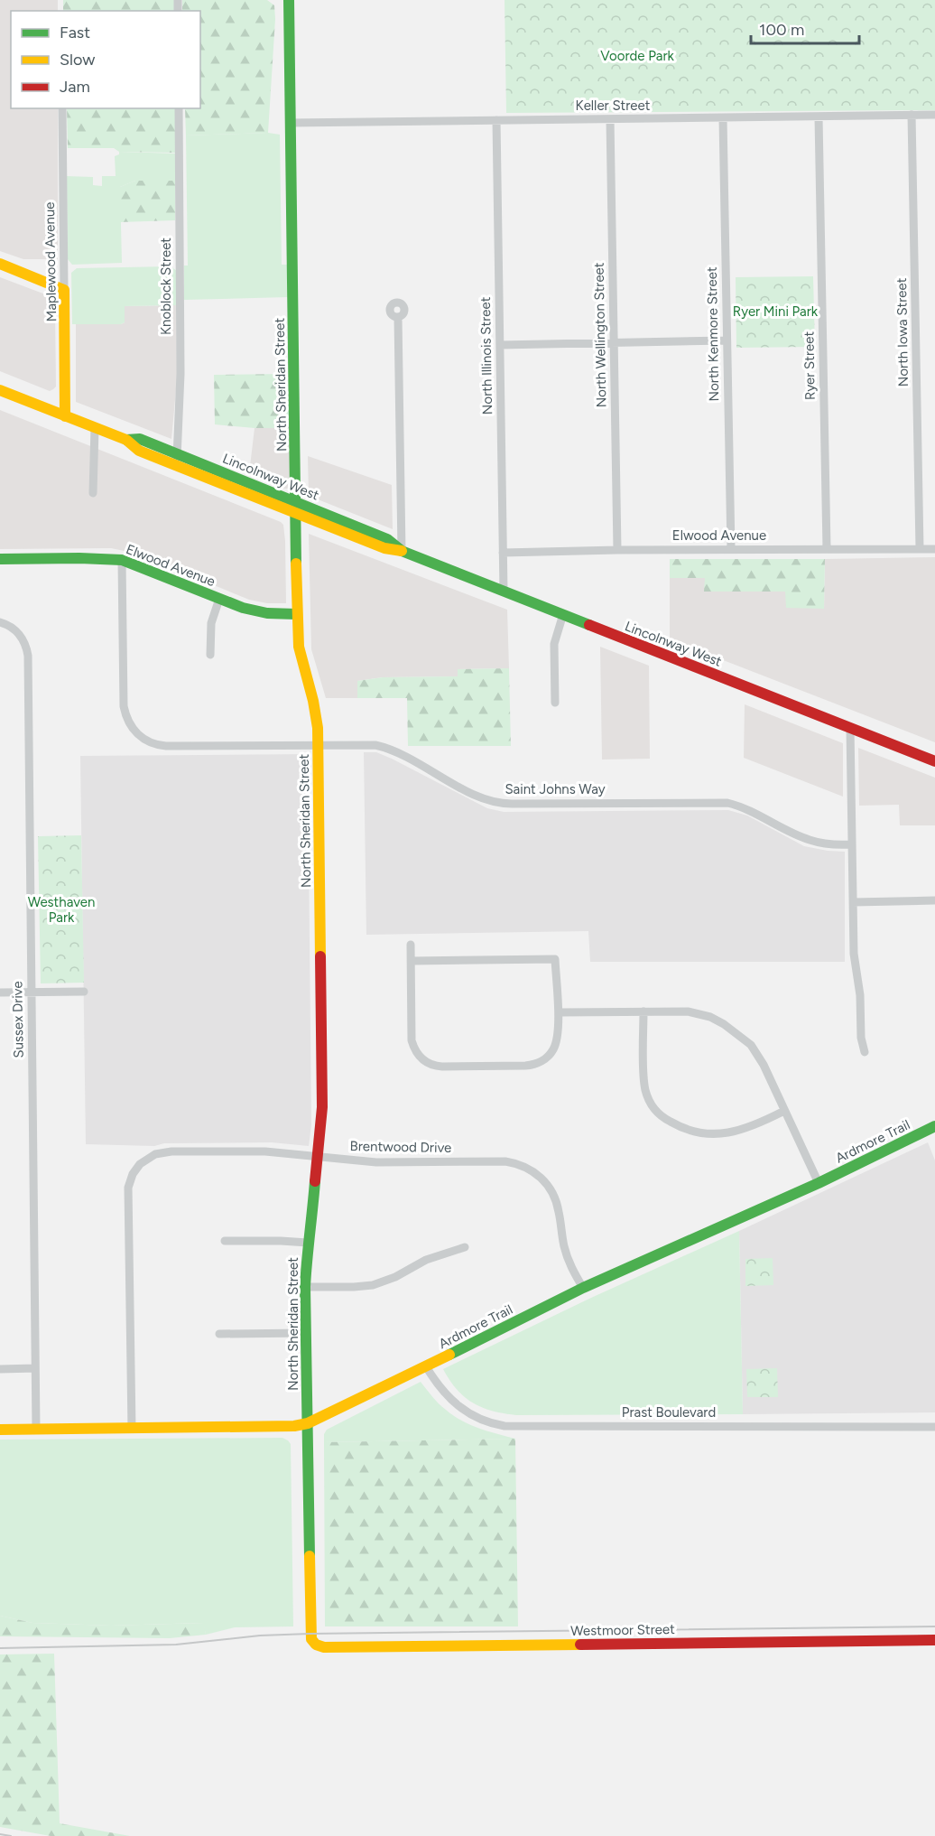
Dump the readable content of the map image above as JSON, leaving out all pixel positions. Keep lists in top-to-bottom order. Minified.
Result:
{"streets":{"street":["Keller Street","Maplewood Avenue","Knoblock Street","North Iowa Street","North Kenmore Street","North Wellington Street","North Illinois Street","Ryer Street","North Sheridan Street","Lincolnway West","Elwood Avenue","Saint Johns Way","Sussex Drive","Ardmore Trail","Brentwood Drive","Prast Boulevard","Westmoor Street"]},"crossings":[["Keller Street","North Iowa Street"],["Keller Street","North Kenmore Street"],["Keller Street","North Wellington Street"],["Keller Street","North Illinois Street"],["Keller Street","Ryer Street"],["Keller Street","North Sheridan Street"],["Maplewood Avenue","Lincolnway West"],["Knoblock Street","Lincolnway West"],["North Iowa Street","Elwood Avenue"],["North Kenmore Street","Elwood Avenue"],["North Wellington Street","Elwood Avenue"],["North Illinois Street","Lincolnway West"],["North Illinois Street","Elwood Avenue"],["Ryer Street","Elwood Avenue"],["North Sheridan Street","Lincolnway West"],["North Sheridan Street","Elwood Avenue"],["North Sheridan Street","Saint Johns Way"],["North Sheridan Street","Ardmore Trail"],["North Sheridan Street","Brentwood Drive"],["North Sheridan Street","Westmoor Street"],["Elwood Avenue","Saint Johns Way"],["Sussex Drive","Ardmore Trail"],["Ardmore Trail","Brentwood Drive"],["Ardmore Trail","Prast Boulevard"]],"parks":["Voorde Park","Ryer Mini Park","Westhaven Park"],"legend":["Fast","Slow","Jam"],"scale_bar":"100 m"}
